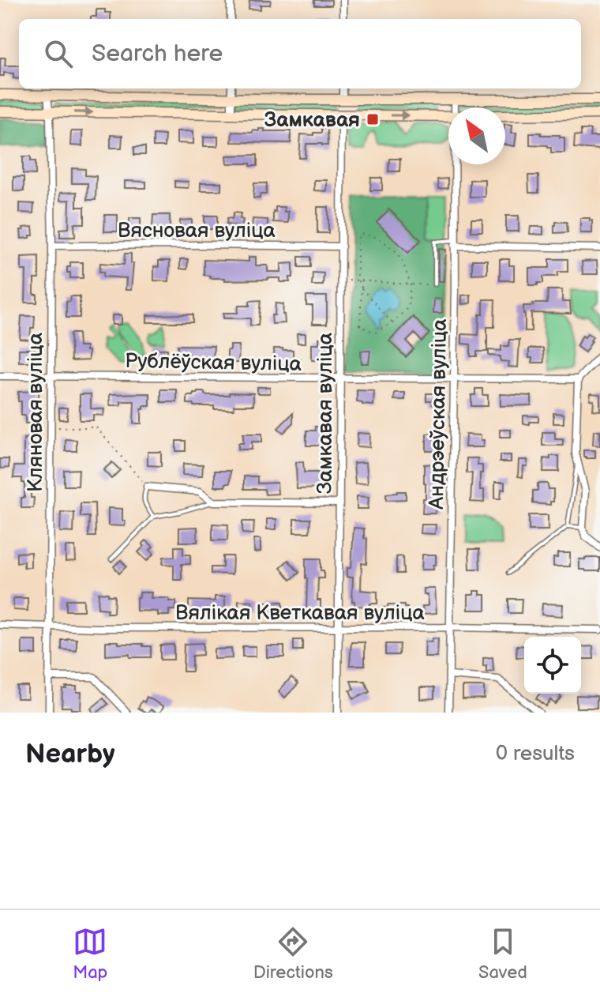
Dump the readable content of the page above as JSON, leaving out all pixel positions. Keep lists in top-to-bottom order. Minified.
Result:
{"streets":{"street":["Вясновая вуліца","Рублёўская вуліца","Кляновая вуліца","Замкавая вуліца","Андрэеўская вуліца","Вялікая Кветкавая вуліца"]},"crossings":[["Вясновая вуліца","Кляновая вуліца"],["Вясновая вуліца","Замкавая вуліца"],["Рублёўская вуліца","Кляновая вуліца"],["Рублёўская вуліца","Замкавая вуліца"],["Рублёўская вуліца","Андрэеўская вуліца"],["Кляновая вуліца","Вялікая Кветкавая вуліца"],["Замкавая вуліца","Вялікая Кветкавая вуліца"],["Андрэеўская вуліца","Вялікая Кветкавая вуліца"]],"places":{"transit":["Замкавая"]},"north":"top left","page":{"search":"Search here","heading":["Nearby","0 results"],"nav":["Map","Directions","Saved"]}}
